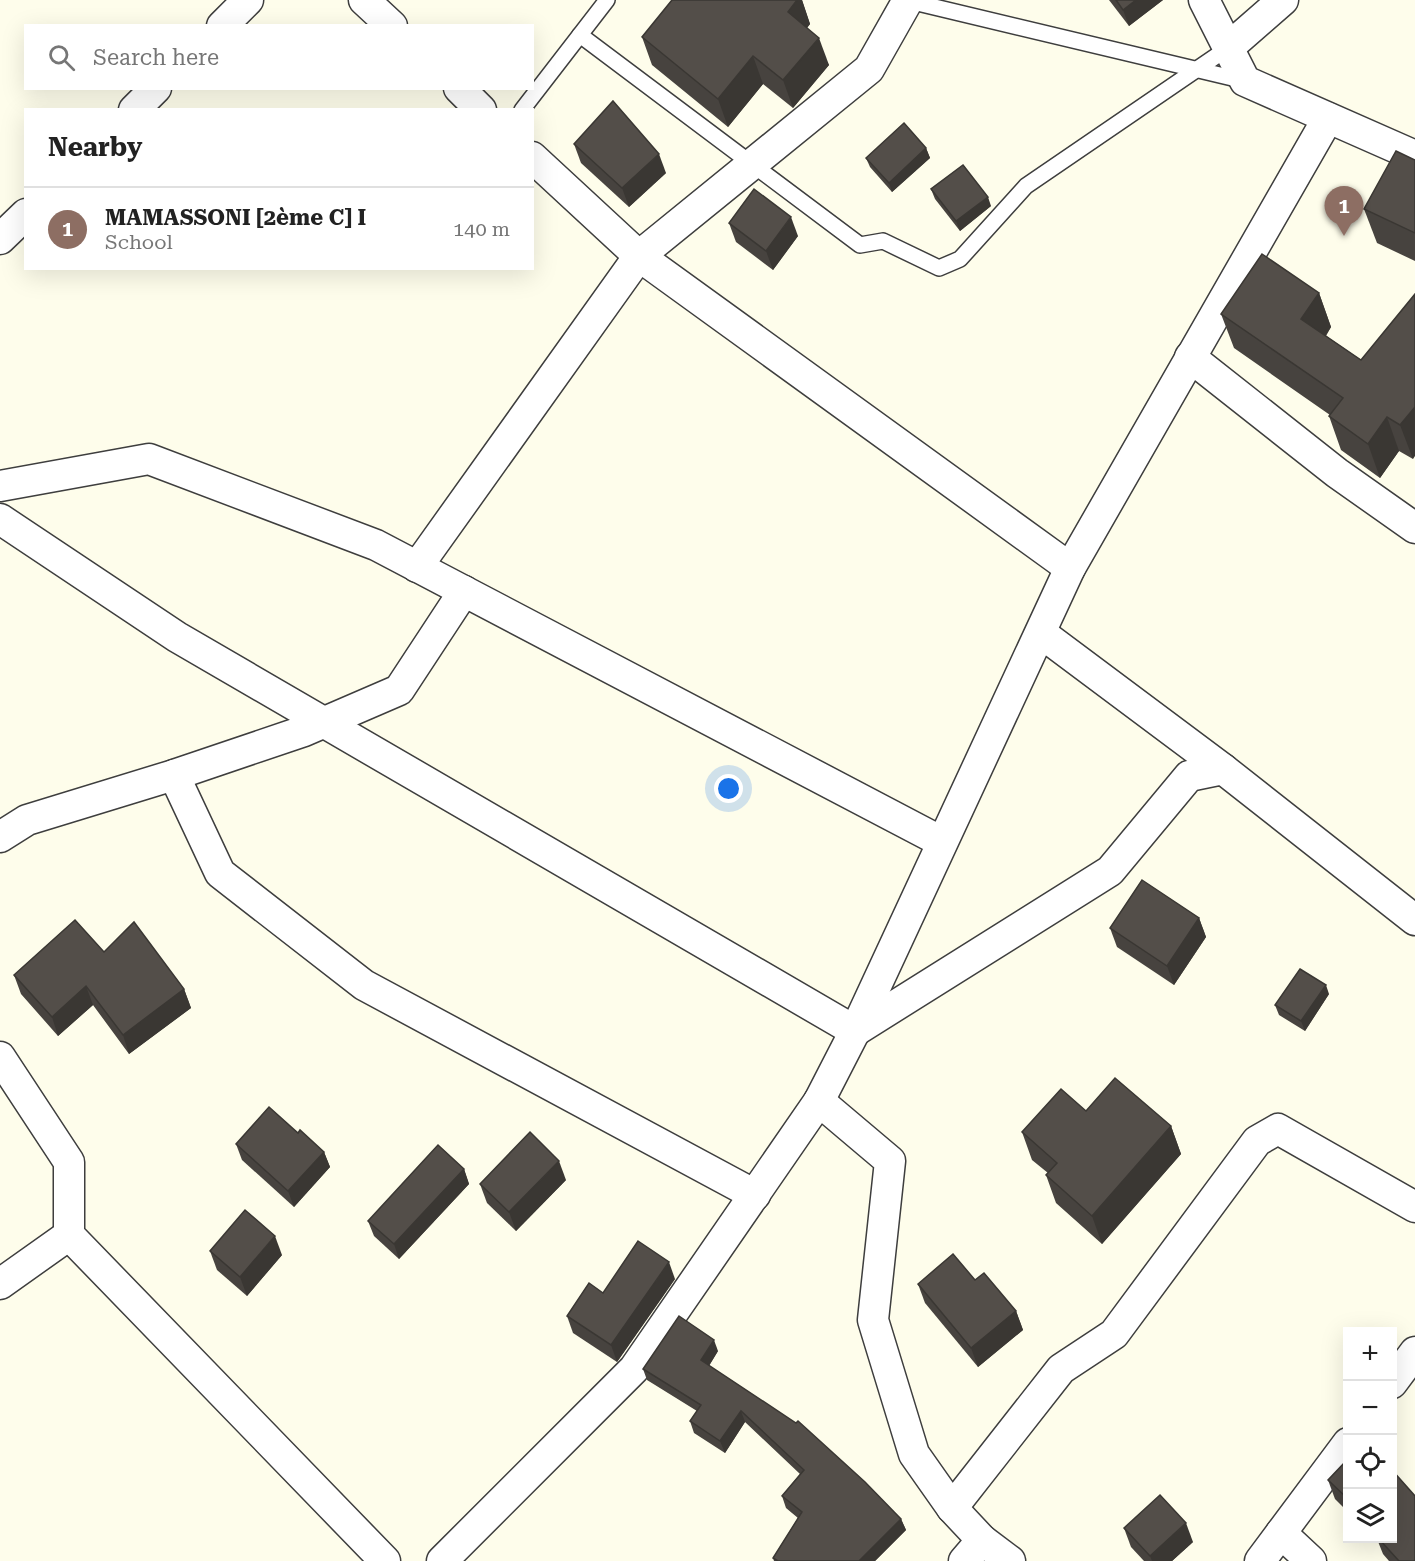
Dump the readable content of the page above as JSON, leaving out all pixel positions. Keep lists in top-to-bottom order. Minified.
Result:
{"page":{"search":"Search here","heading":"Nearby","pins":"1","list":[{"mark":"1","name":"MAMASSONI [2ème C] I","note":"School","value":"140 m"}],"map_buttons":["+","−"]}}
